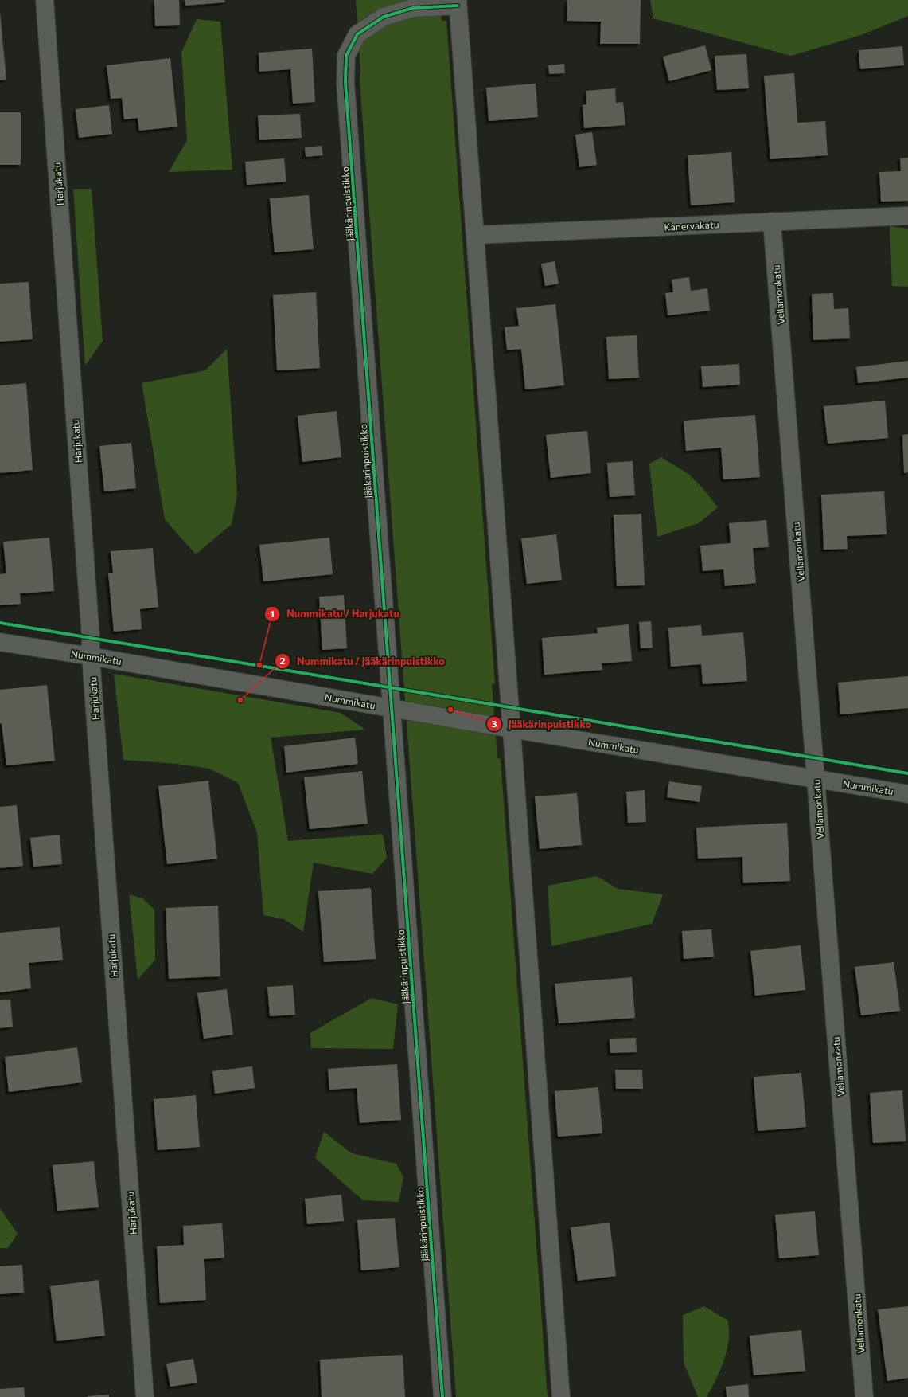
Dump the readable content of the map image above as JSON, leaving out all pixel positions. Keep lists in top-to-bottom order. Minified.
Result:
{"streets":{"street":["Harjukatu","Jääkärinpuistikko","Kanervakatu","Vellamonkatu","Nummikatu"]},"crossings":[["Harjukatu","Nummikatu"],["Jääkärinpuistikko","Kanervakatu"],["Jääkärinpuistikko","Nummikatu"],["Kanervakatu","Vellamonkatu"],["Vellamonkatu","Nummikatu"]],"places":["Nummikatu / Harjukatu","Nummikatu / Jääkärinpuistikko","Jääkärinpuistikko"]}
